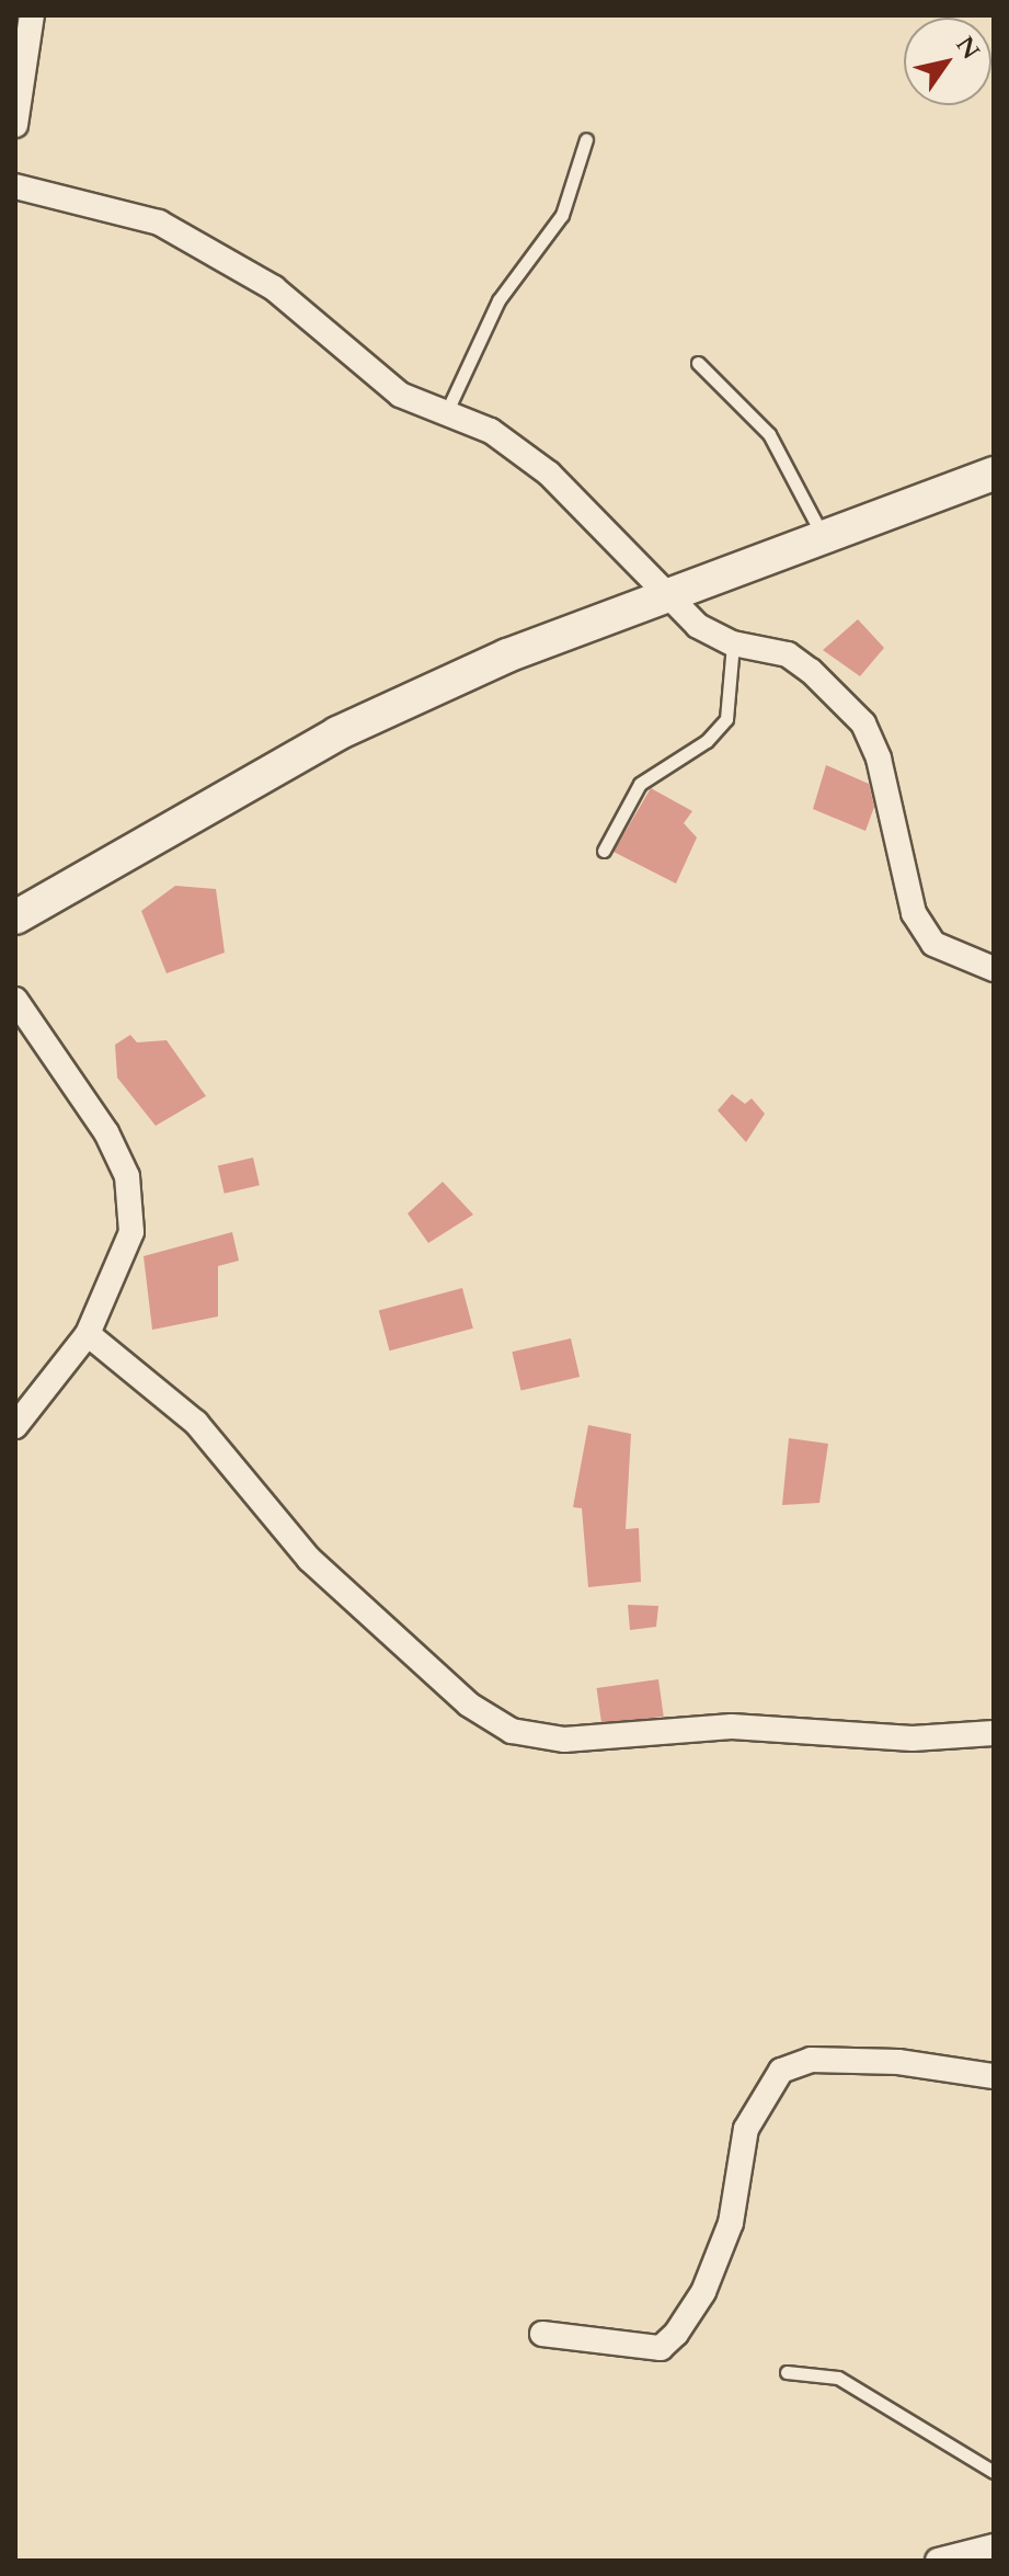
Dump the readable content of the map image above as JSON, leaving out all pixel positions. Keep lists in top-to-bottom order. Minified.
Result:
{"north":"top right"}
